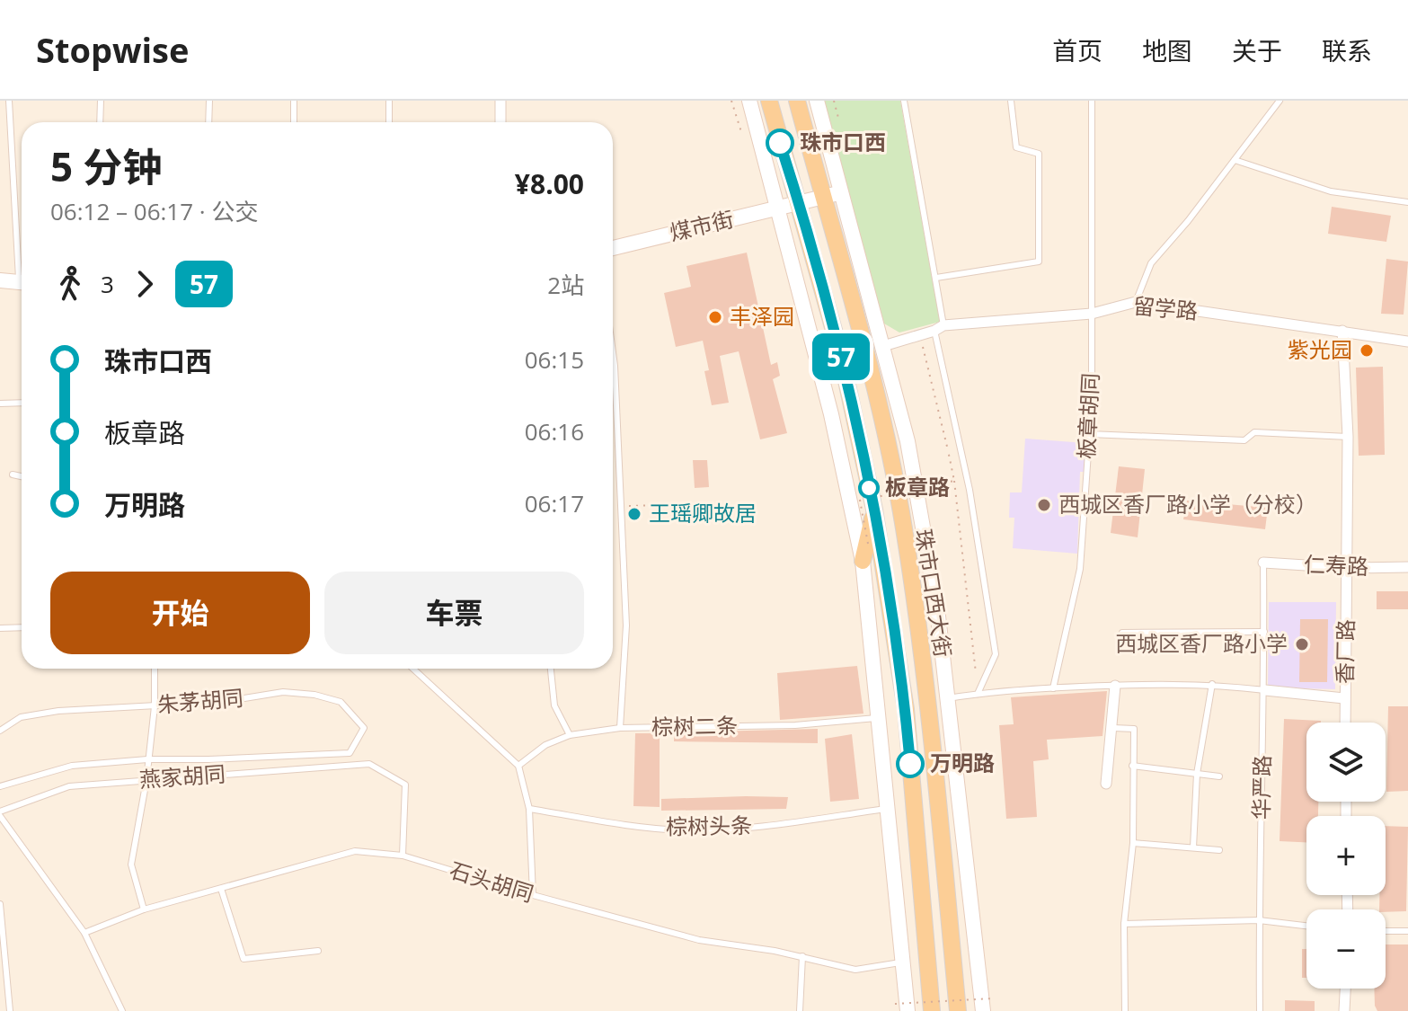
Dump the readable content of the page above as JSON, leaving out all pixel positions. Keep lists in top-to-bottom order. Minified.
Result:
{"streets":{"main road":["珠市口西大街"],"street":["煤市街","留学路","仁寿路","香厂路"],"lane":["板章胡同","朱茅胡同","棕树二条","燕家胡同","华严路","棕树头条","石头胡同"]},"crossings":[["煤市街","珠市口西大街"],["留学路","板章胡同"],["留学路","珠市口西大街"],["留学路","香厂路"],["仁寿路","香厂路"],["仁寿路","华严路"],["燕家胡同","石头胡同"]],"places":["珠市口西","丰泽园","紫光园","板章路","西城区香厂路小学（分校）","王瑶卿故居","西城区香厂路小学","万明路"],"lines":["bus line 57"],"page":{"header":"Stopwise","nav":["首页","地图","关于","联系"],"on_map":"57","heading":["5 分钟","06:12 – 06:17 · 公交","¥8.00"],"legs":["3","57","2站"],"list":[{"name":"珠市口西","value":"06:15"},{"name":"板章路","value":"06:16"},{"name":"万明路","value":"06:17"}],"buttons":["开始","车票"],"map_buttons":["+","−"]}}
